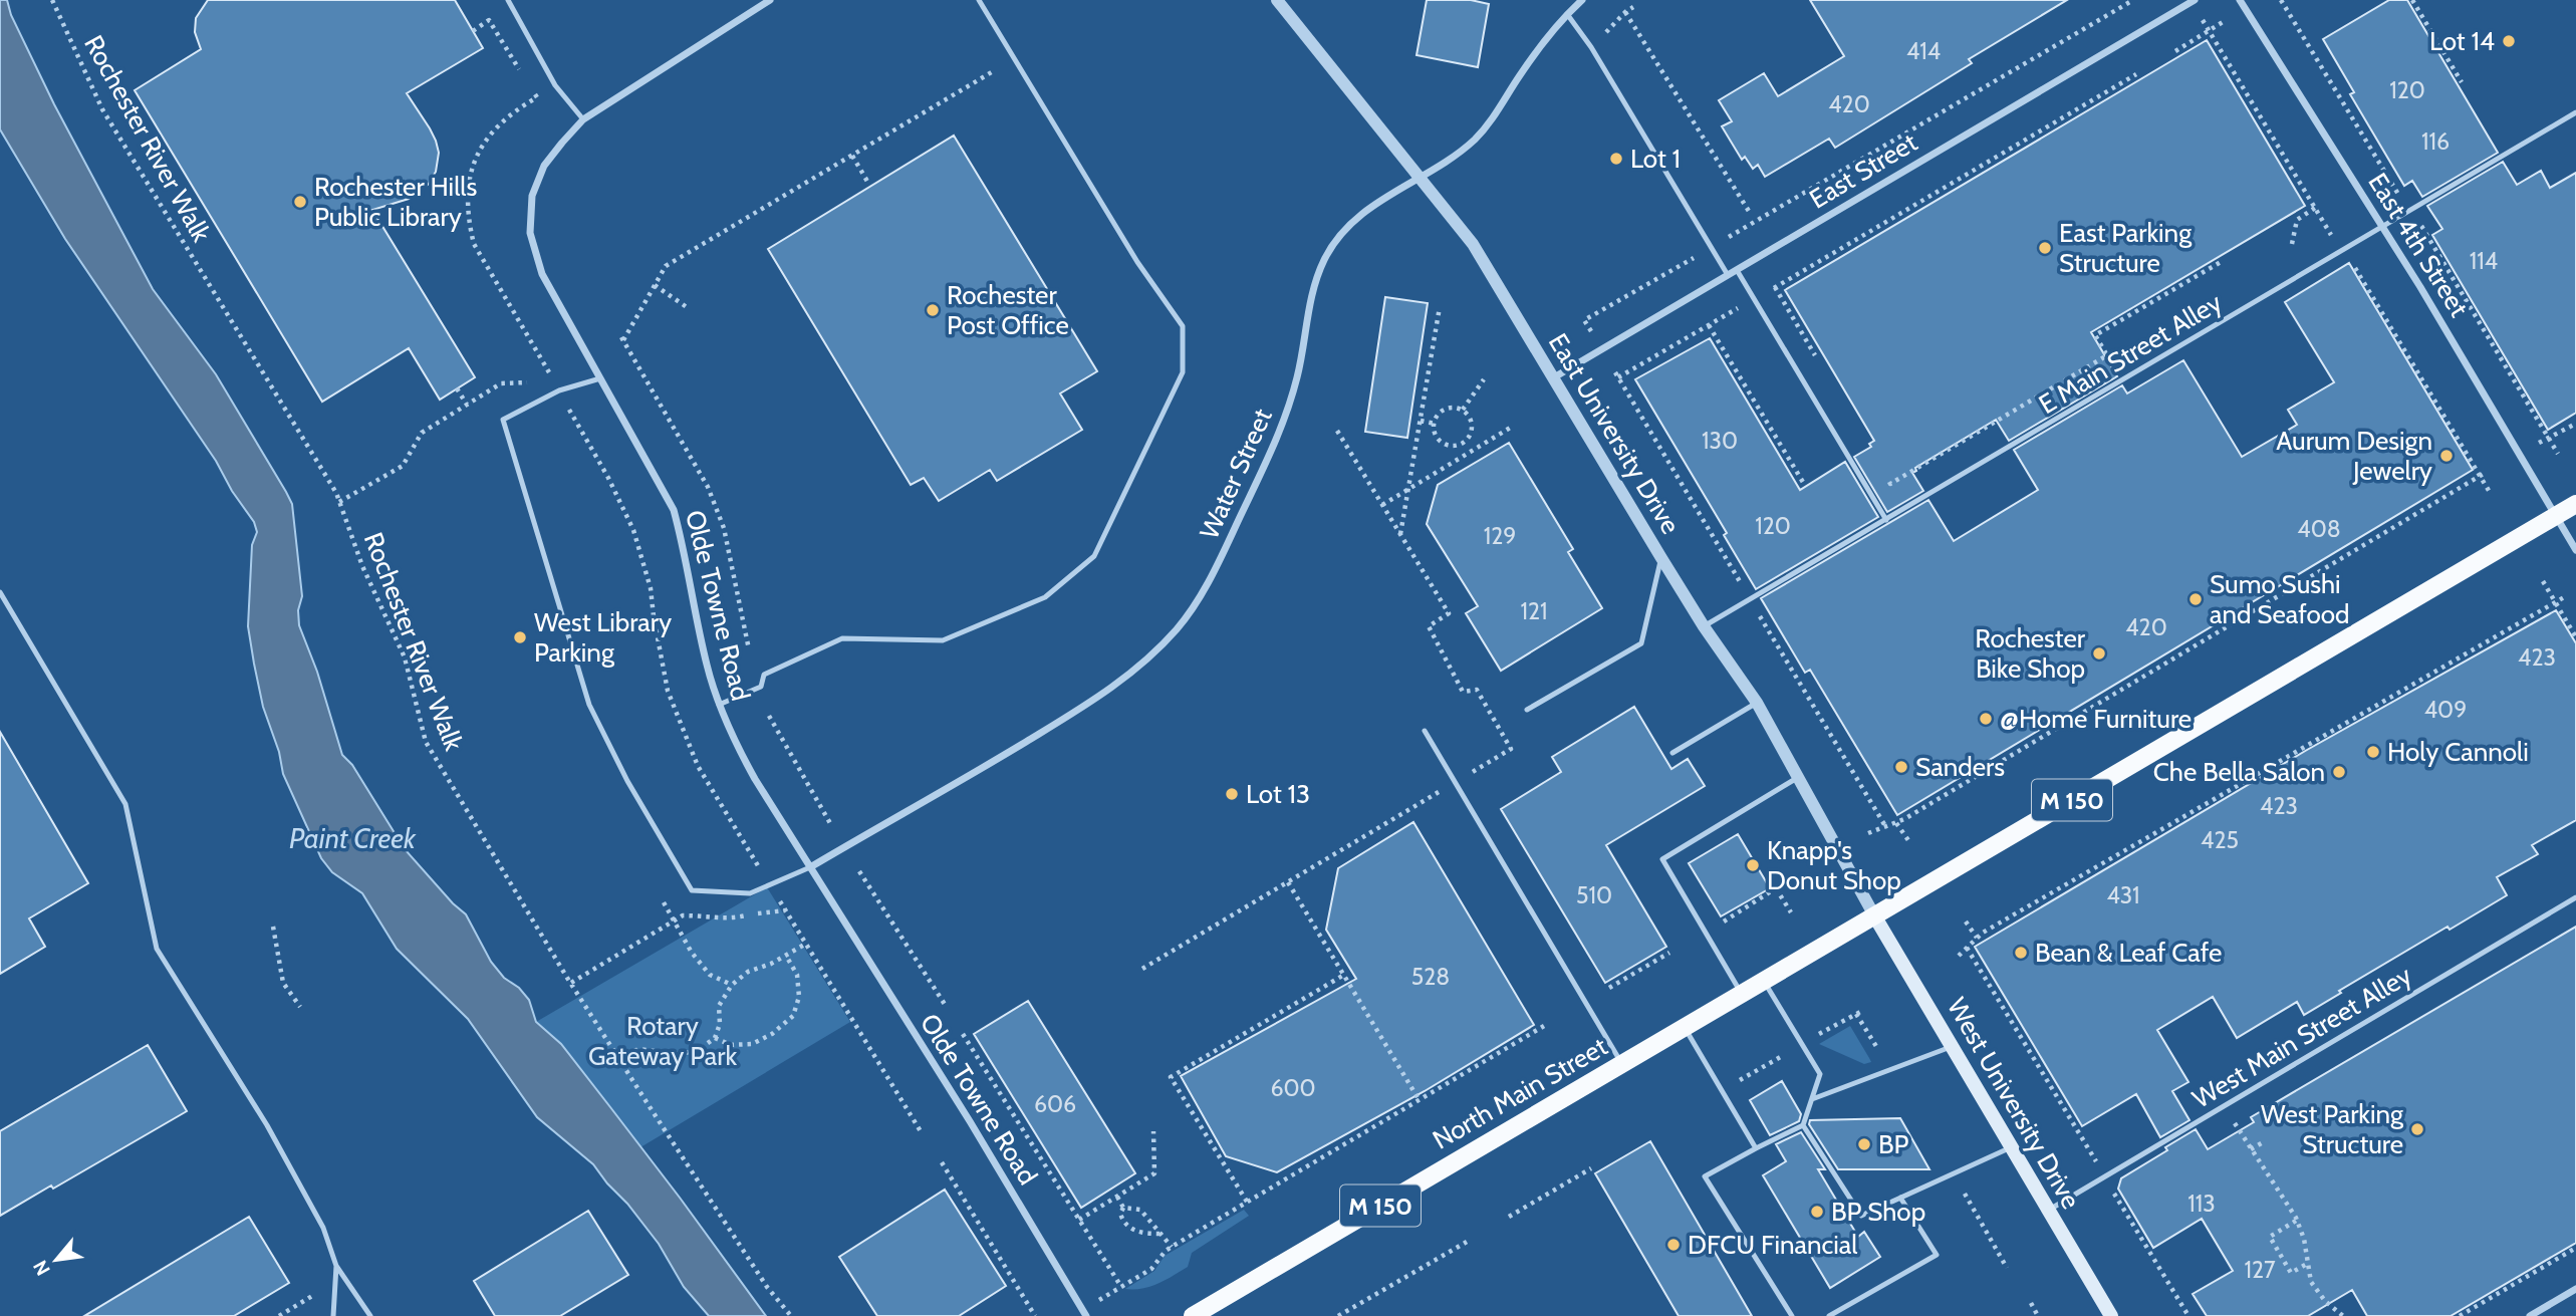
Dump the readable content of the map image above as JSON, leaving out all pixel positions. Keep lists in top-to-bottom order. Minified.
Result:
{"streets":{"main road":["M 150","North Main Street","West University Drive"],"street":["East Street","East 4th Street","East University Drive","Water Street","Olde Towne Road"],"lane":["E Main Street Alley","West Main Street Alley"],"path":["Rochester River Walk"]},"crossings":[["East Street","East University Drive"],["East 4th Street","E Main Street Alley"],["East 4th Street","M 150"],["E Main Street Alley","East University Drive"],["East University Drive","Water Street"],["East University Drive","M 150"],["East University Drive","North Main Street"],["East University Drive","West University Drive"],["Water Street","Olde Towne Road"],["M 150","North Main Street"],["M 150","West University Drive"],["West Main Street Alley","West University Drive"],["North Main Street","West University Drive"]],"water":["Paint Creek"],"parks":["Rotary Gateway Park"],"places":["Lot 14","Lot 1","Rochester Hills Public Library","East Parking Structure","Rochester Post Office","Aurum Design Jewelry","Sumo Sushi and Seafood","West Library Parking","Rochester Bike Shop","@Home Furniture","Holy Cannoli","Sanders","Che Bella Salon","Lot 13","Knapp's Donut Shop","Bean & Leaf Cafe","West Parking Structure","BP","BP Shop","DFCU Financial"],"house_numbers":["414","120","420","116","114","130","120","408","129","121","420","423","409","423","425","510","431","528","600","606","113","127"],"north":"bottom left"}
